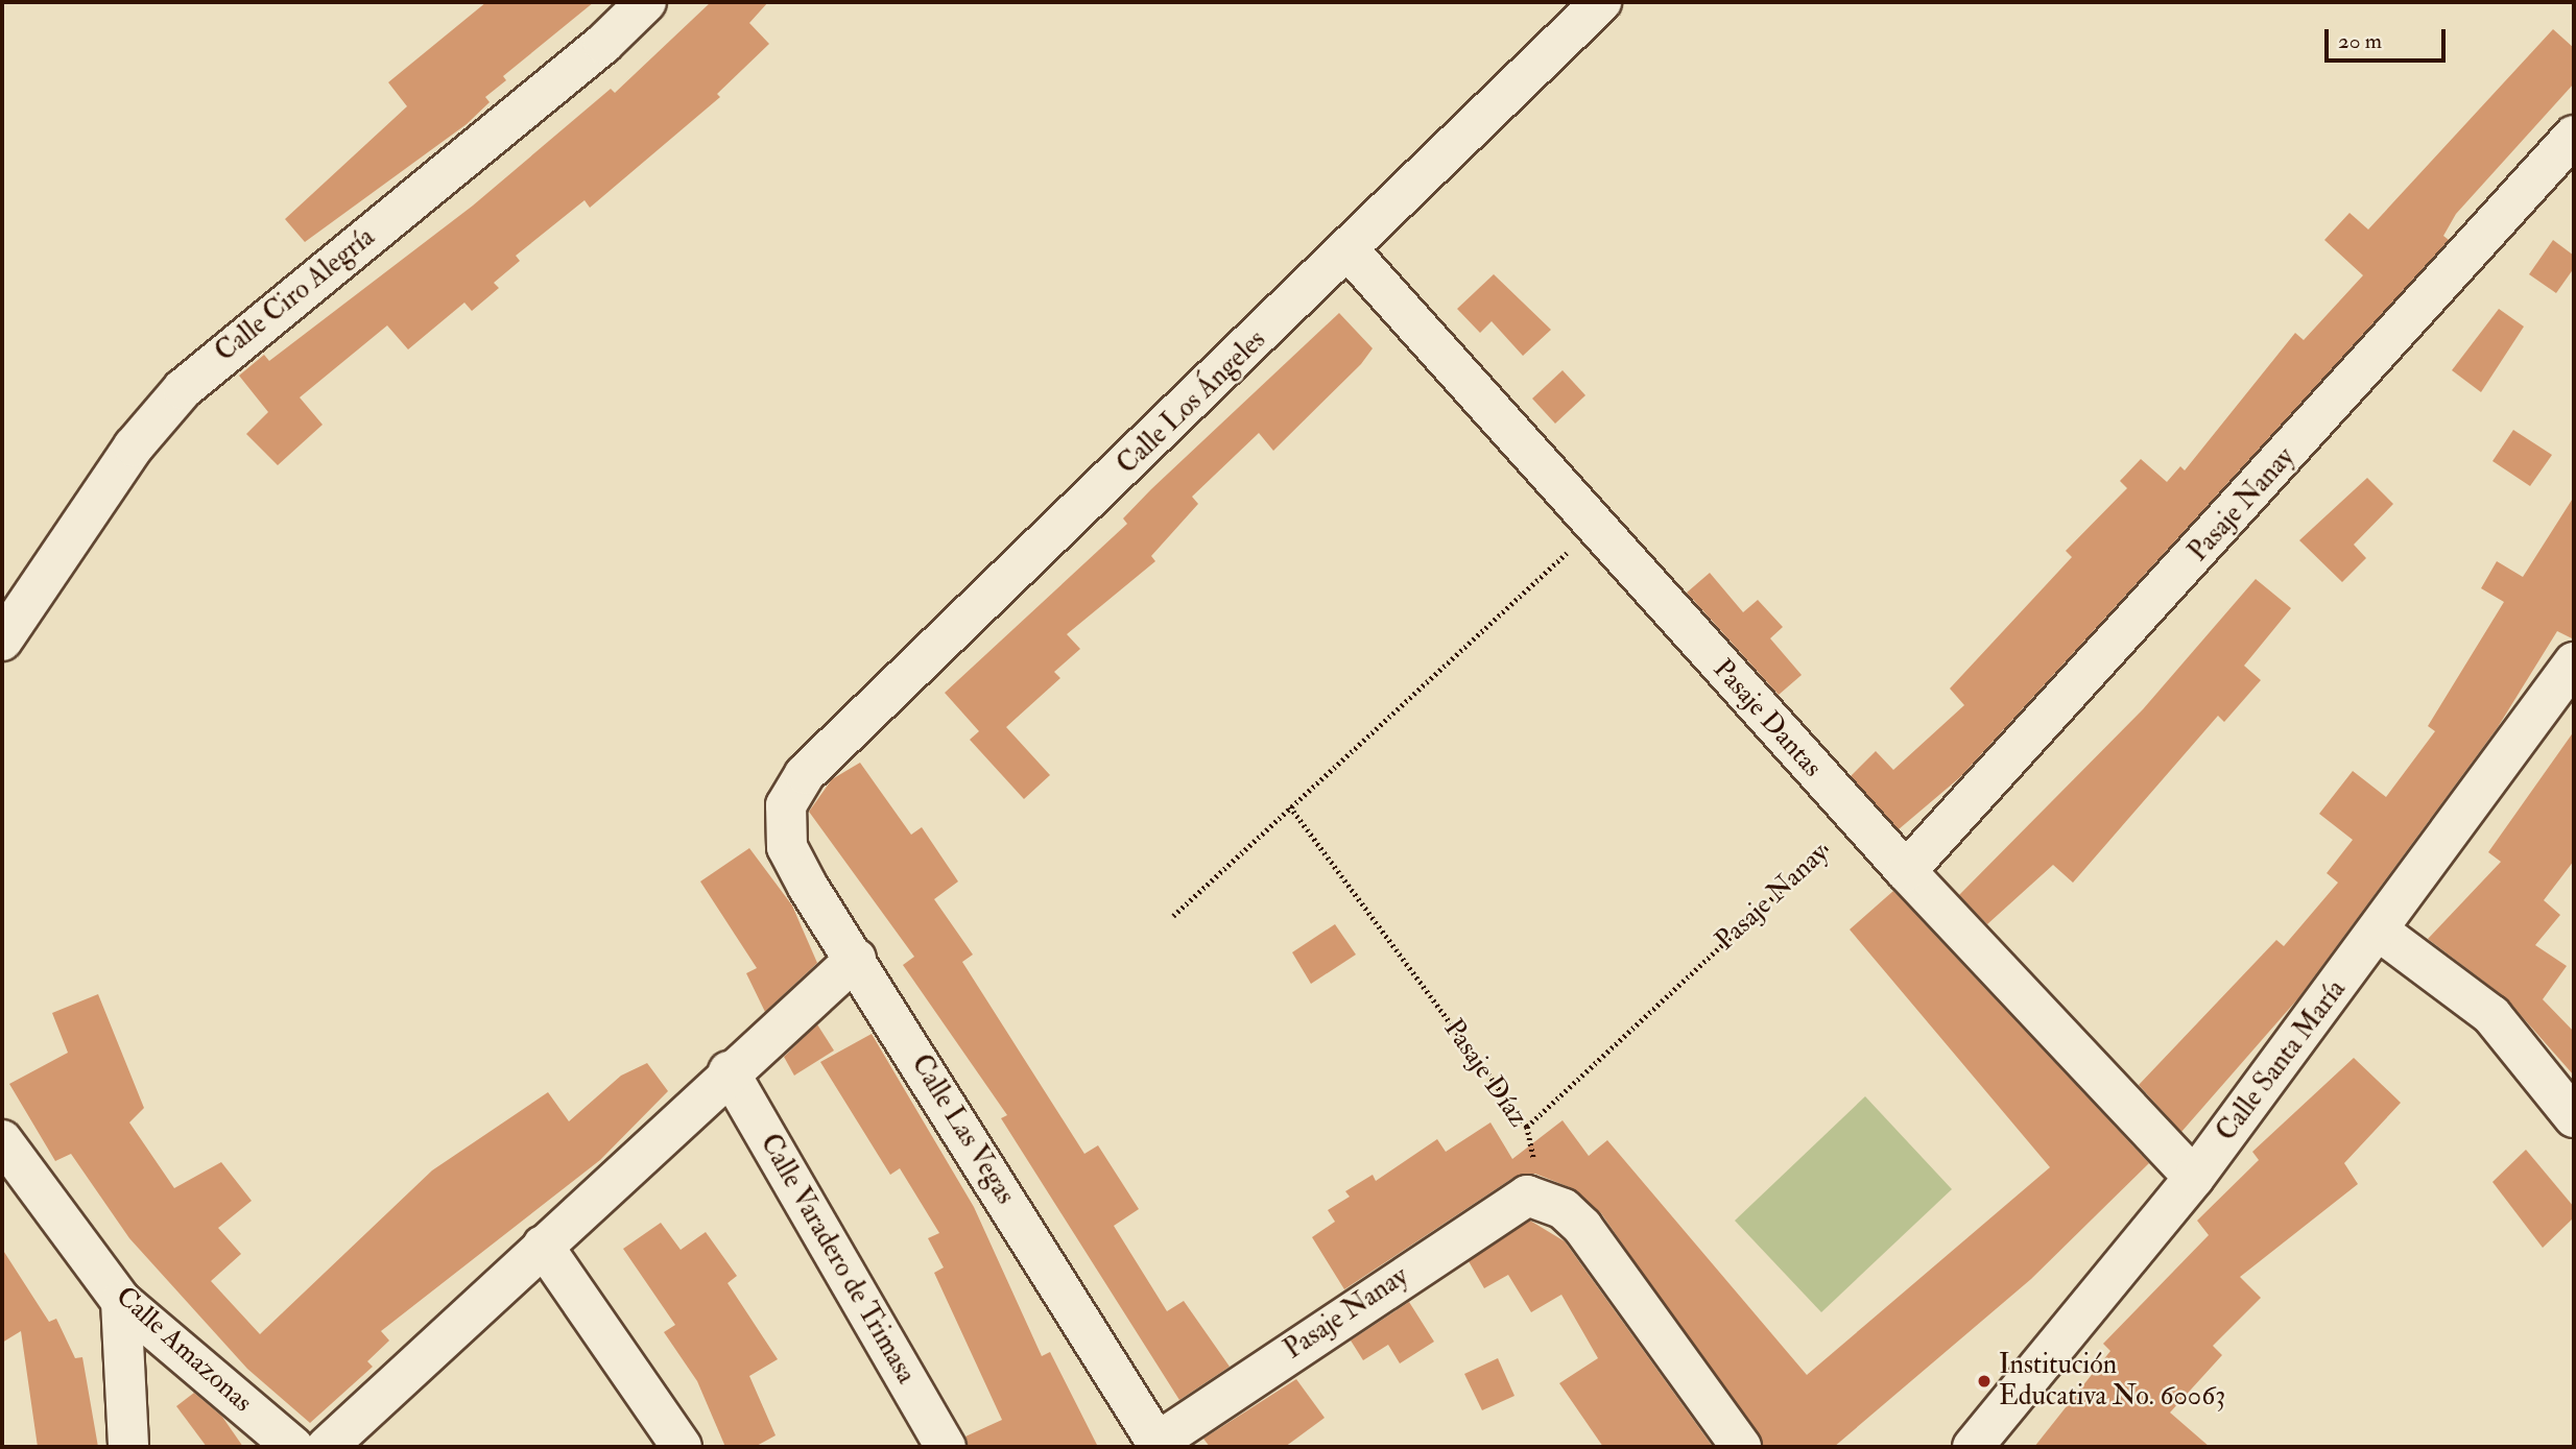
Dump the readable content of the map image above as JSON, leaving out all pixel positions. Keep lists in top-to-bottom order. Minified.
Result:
{"streets":{"street":["Calle Ciro Alegría","Calle Los Ángeles","Pasaje Nanay","Pasaje Dantas","Calle Santa María","Calle Las Vegas","Calle Varadero de Trimasa","Calle Amazonas"],"path":["Pasaje Díaz"]},"crossings":[["Calle Los Ángeles","Pasaje Dantas"],["Calle Los Ángeles","Calle Las Vegas"],["Pasaje Nanay","Pasaje Dantas"],["Pasaje Nanay","Pasaje Díaz"],["Pasaje Nanay","Calle Las Vegas"],["Pasaje Dantas","Calle Santa María"]],"places":["Institución Educativa No. 60063"],"scale_bar":"20 m"}
